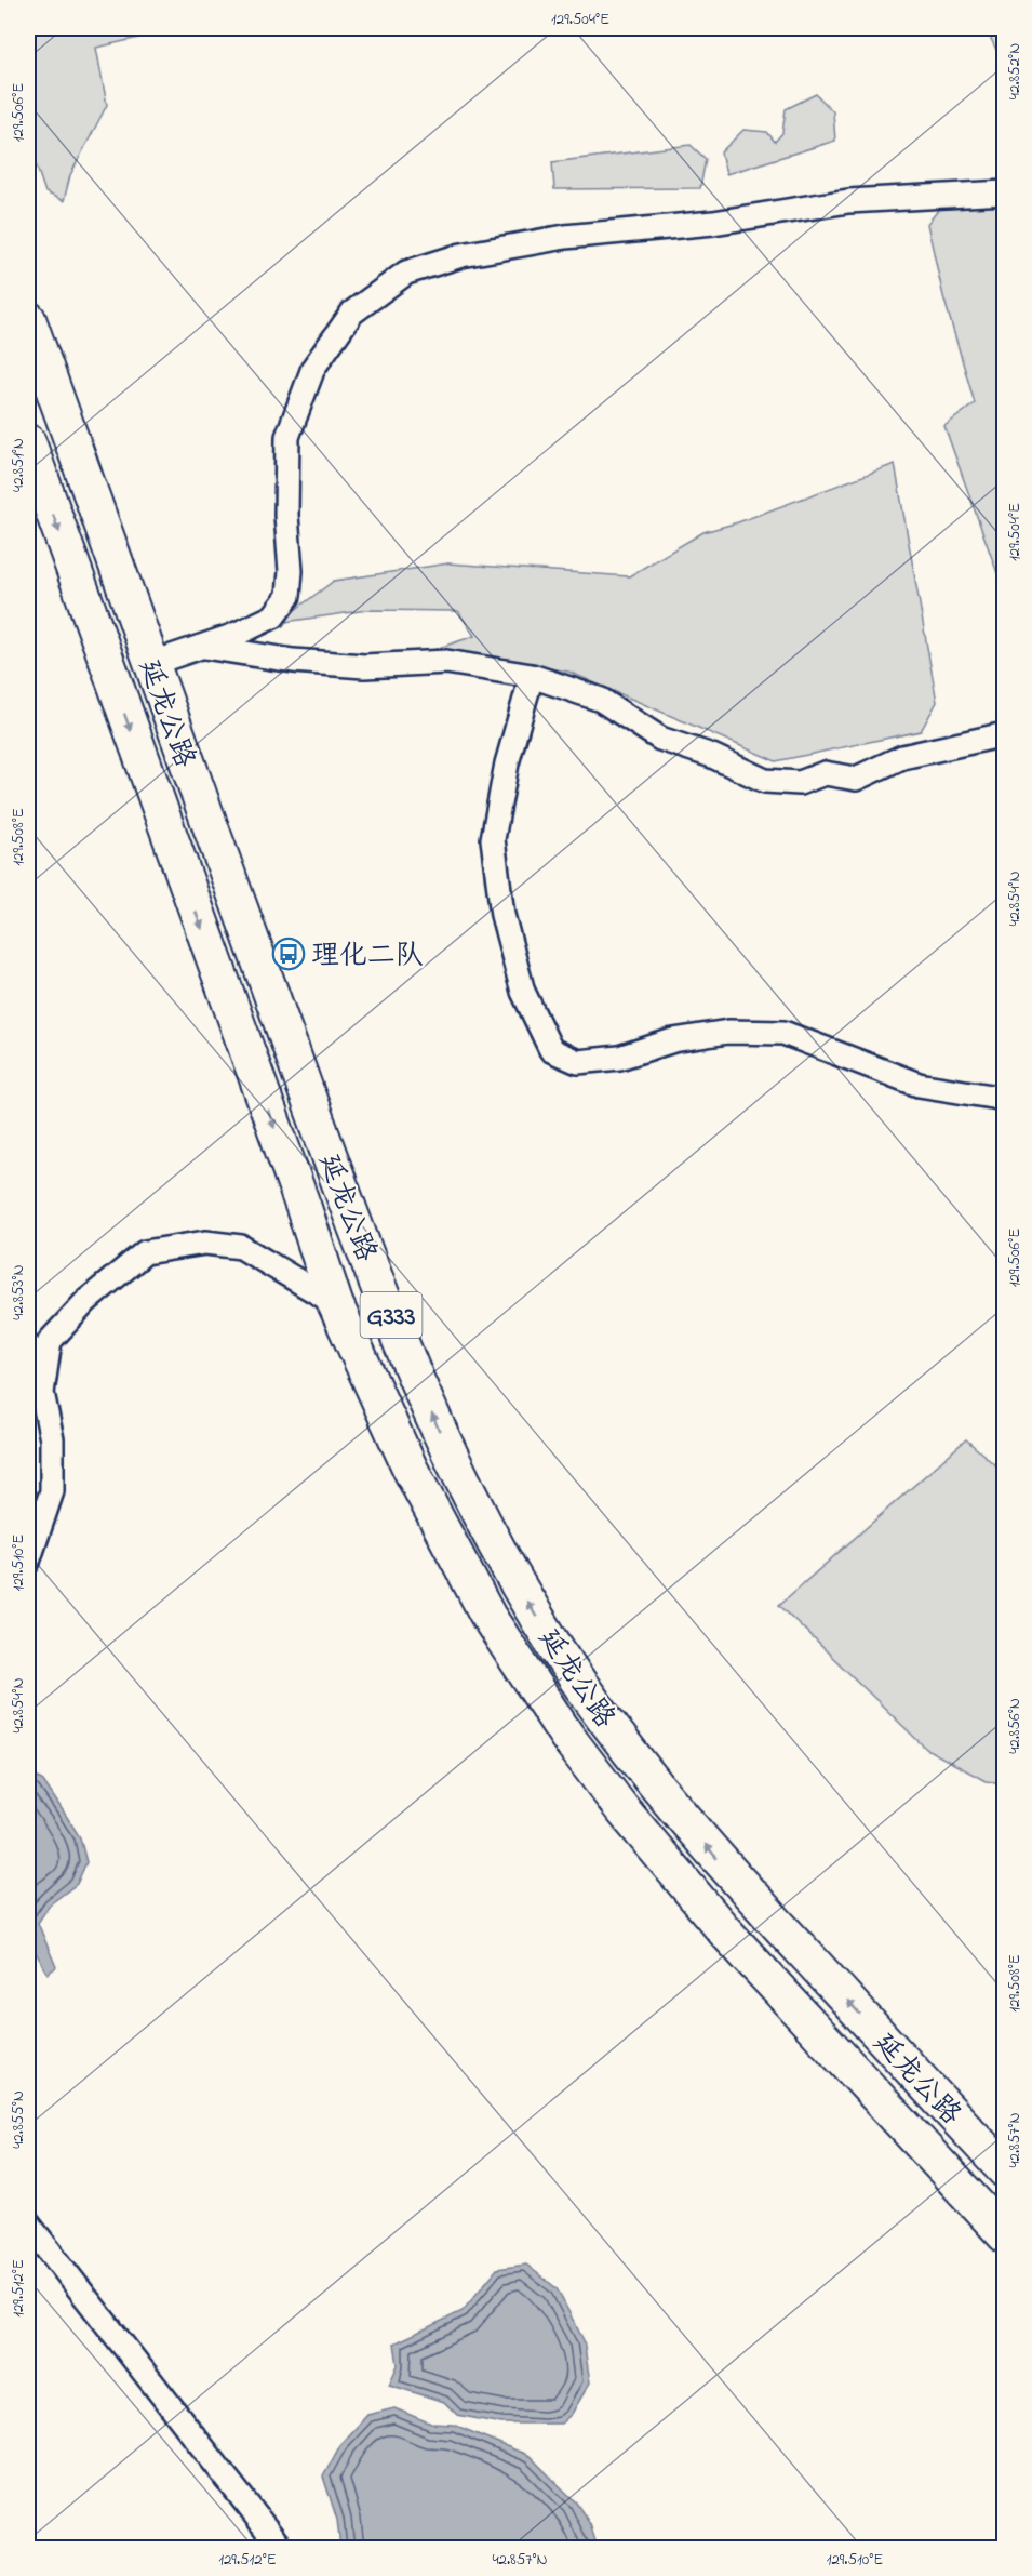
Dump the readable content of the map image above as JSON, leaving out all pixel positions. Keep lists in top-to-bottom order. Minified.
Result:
{"streets":{"highway":["延龙公路","G333"]},"places":{"bus stop":["理化二队"]},"coordinates":["129.504°E","42.852°N","129.506°E","42.851°N","129.508°E","42.854°N","42.853°N","129.510°E","42.856°N","42.855°N","42.857°N","129.512°E"]}
